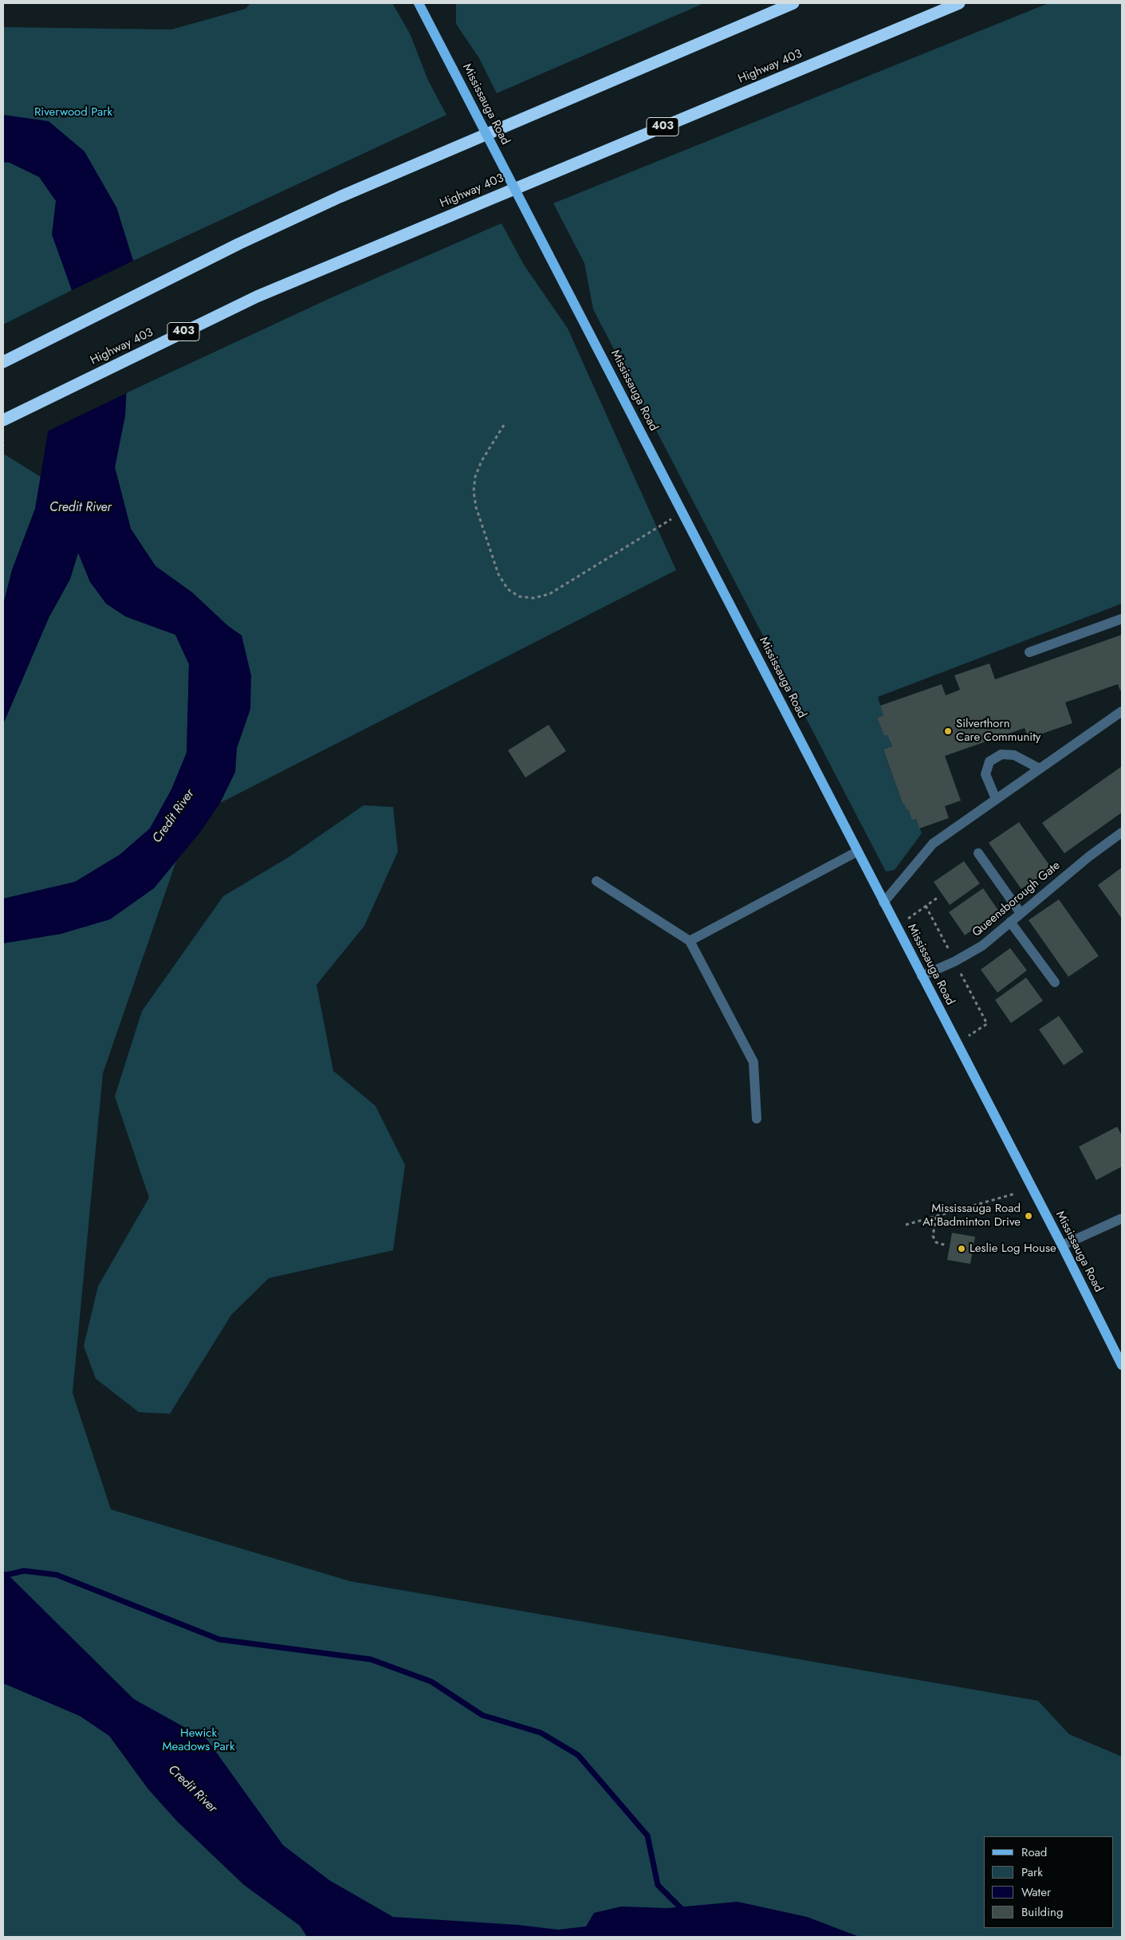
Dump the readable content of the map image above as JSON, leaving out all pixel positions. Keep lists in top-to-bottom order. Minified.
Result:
{"streets":{"highway":["Highway 403","403"],"main road":["Mississauga Road"],"street":["Queensborough Gate"]},"crossings":[["Mississauga Road","Queensborough Gate"]],"water":["Credit River"],"parks":["Riverwood Park","Hewick Meadows Park"],"places":["Silverthorn Care Community","Mississauga Road At Badminton Drive","Leslie Log House"],"legend":["Road","Park","Water","Building"]}
